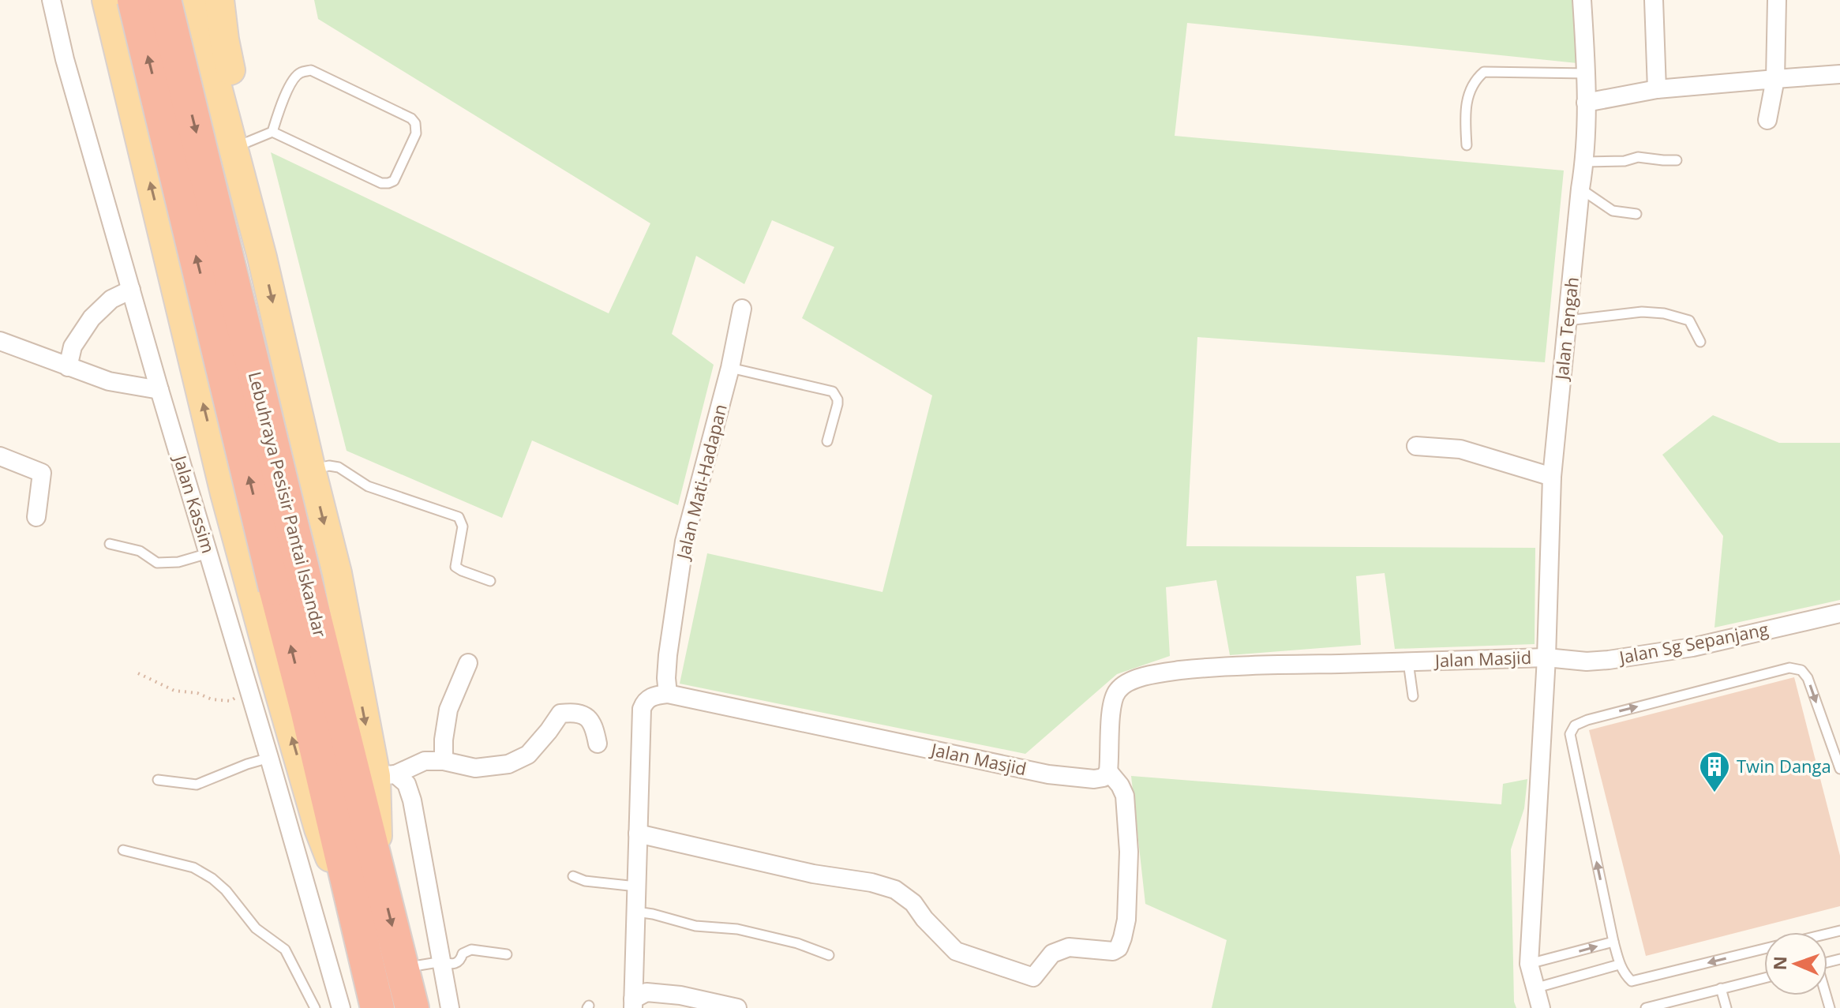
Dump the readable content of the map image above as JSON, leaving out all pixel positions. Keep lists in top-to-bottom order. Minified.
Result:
{"streets":{"highway":["Lebuhraya Pesisir Pantai Iskandar"],"street":["Jalan Tengah","Jalan Mati-Hadapan","Jalan Kassim","Jalan Sg Sepanjang","Jalan Masjid"]},"crossings":[["Jalan Tengah","Jalan Sg Sepanjang"],["Jalan Tengah","Jalan Masjid"],["Jalan Mati-Hadapan","Jalan Masjid"],["Jalan Sg Sepanjang","Jalan Masjid"]],"places":{"building":["Twin Danga"]},"north":"left"}
